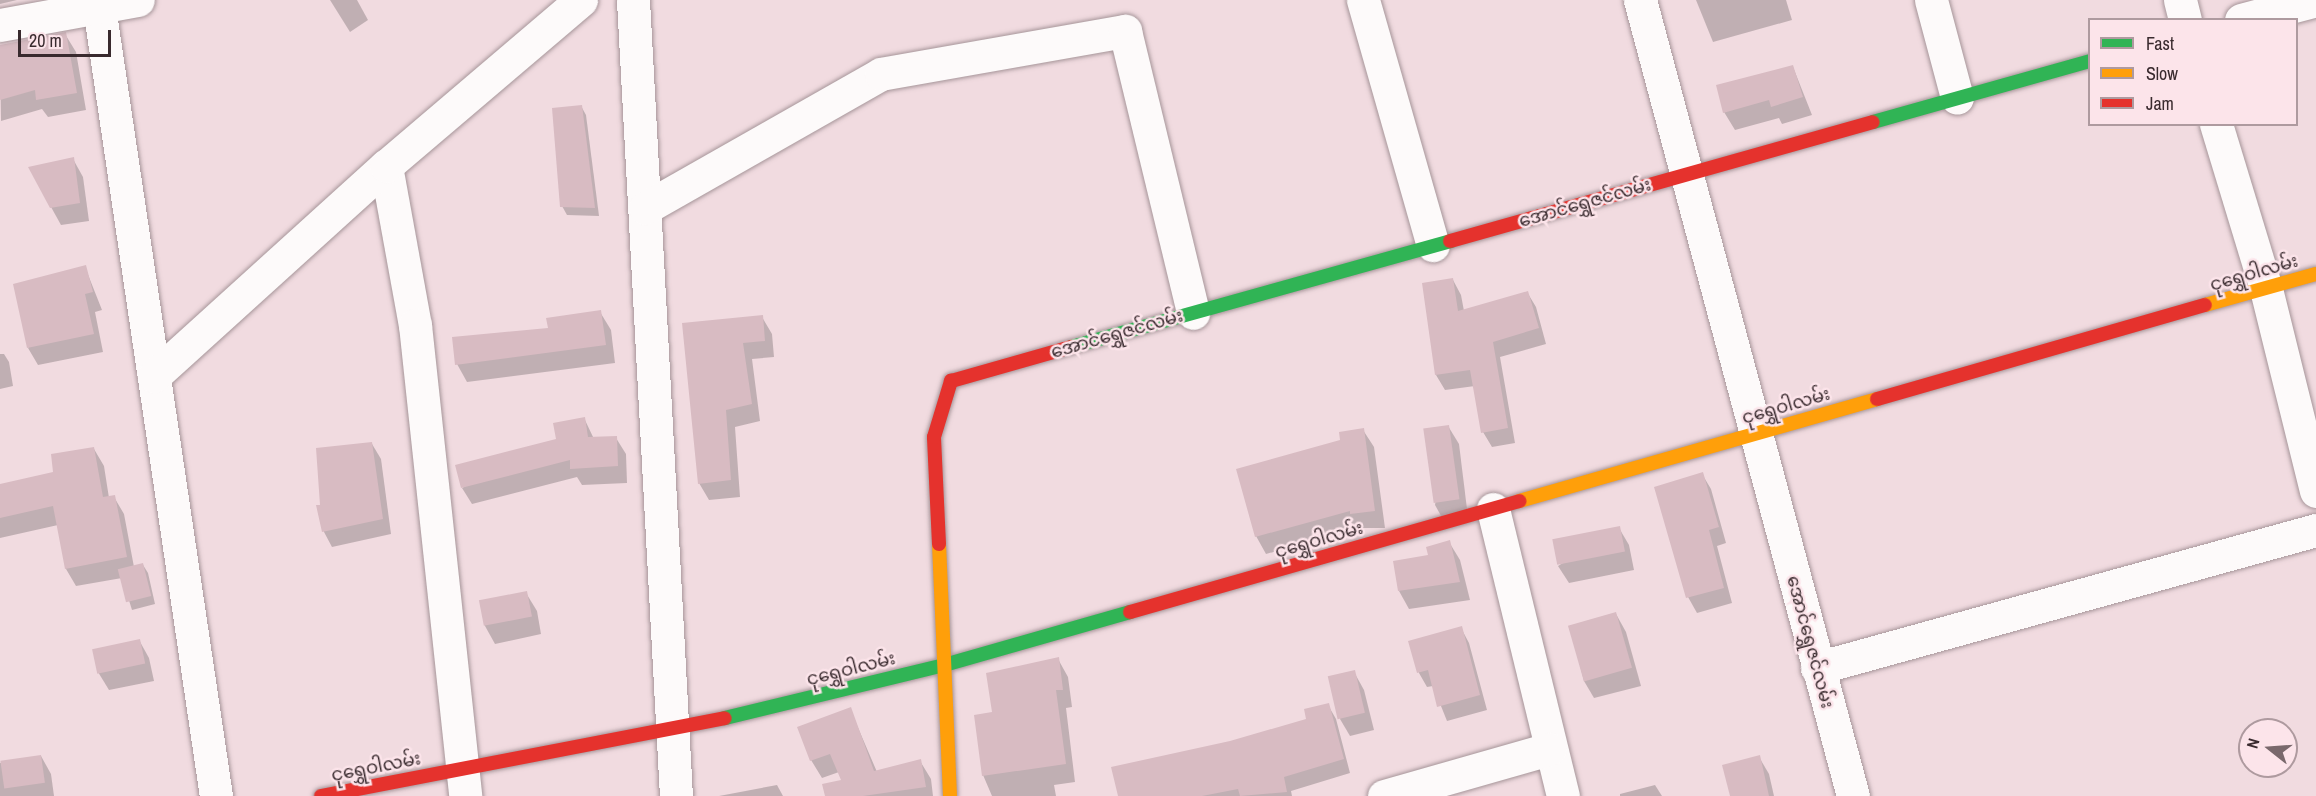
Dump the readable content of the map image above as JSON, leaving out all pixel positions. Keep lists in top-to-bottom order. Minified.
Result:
{"streets":{"street":["အောင်ရွှေဇင်လမ်း","ငုရွှေဝါလမ်း"]},"crossings":[["အောင်ရွှေဇင်လမ်း","ငုရွှေဝါလမ်း"]],"legend":["Fast","Slow","Jam"],"scale_bar":"20 m","north":"left"}
